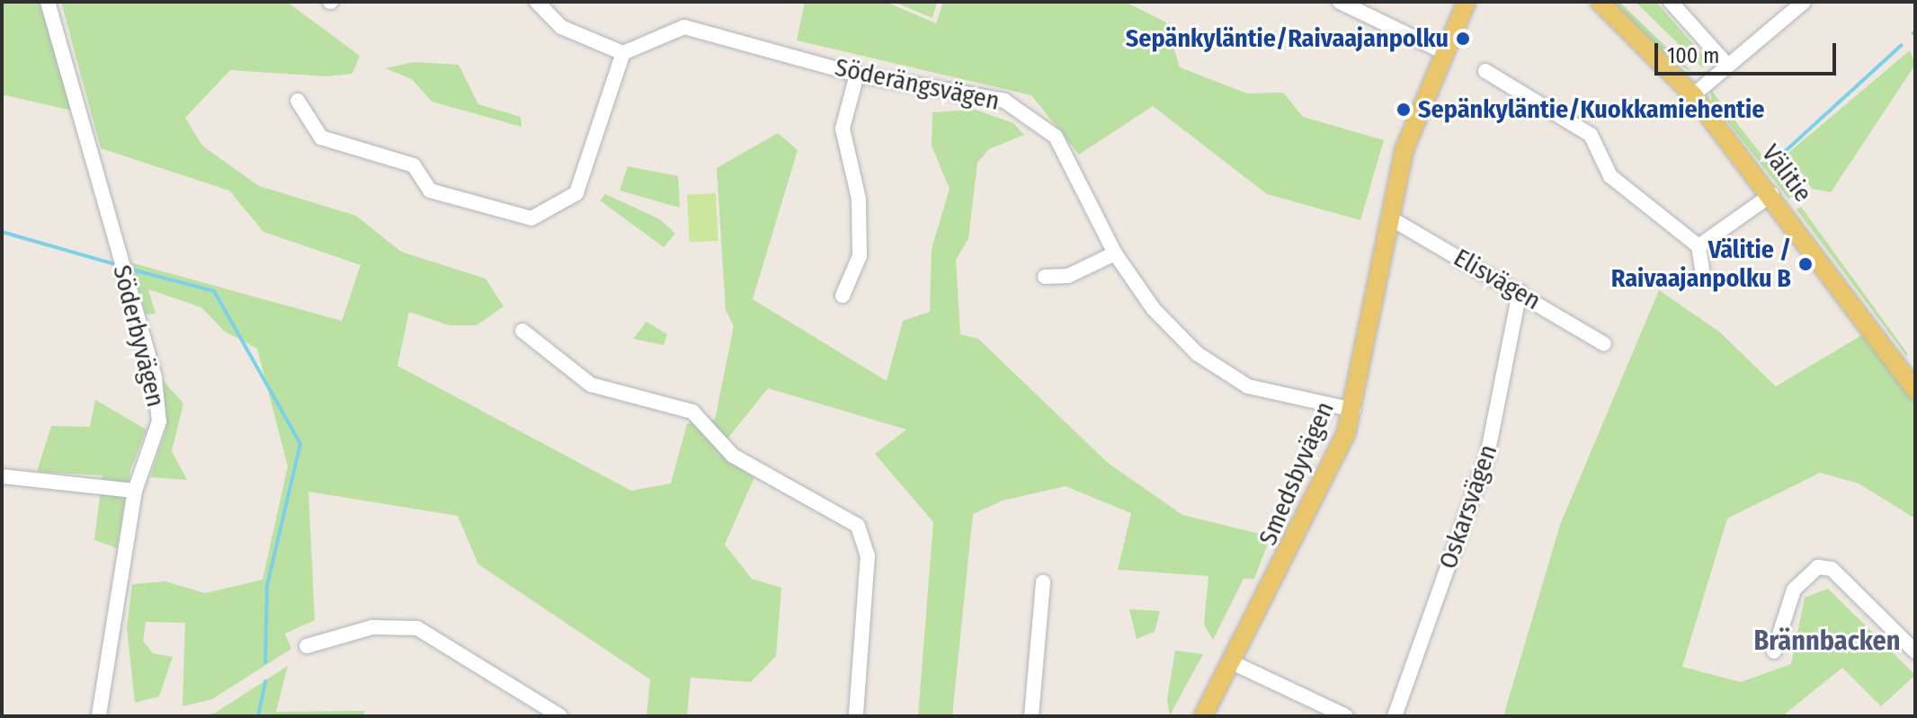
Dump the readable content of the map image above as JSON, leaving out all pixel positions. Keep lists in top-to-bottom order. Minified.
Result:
{"streets":{"main road":["Välitie","Smedsbyvägen"],"street":["Söderängsvägen","Elisvägen","Söderbyvägen","Oskarsvägen"]},"crossings":[["Söderängsvägen","Smedsbyvägen"],["Elisvägen","Smedsbyvägen"],["Elisvägen","Oskarsvägen"]],"districts":["Brännbacken"],"places":["Sepänkyläntie/Raivaajanpolku","Sepänkyläntie/Kuokkamiehentie","Välitie / Raivaajanpolku B"],"scale_bar":"100 m"}
